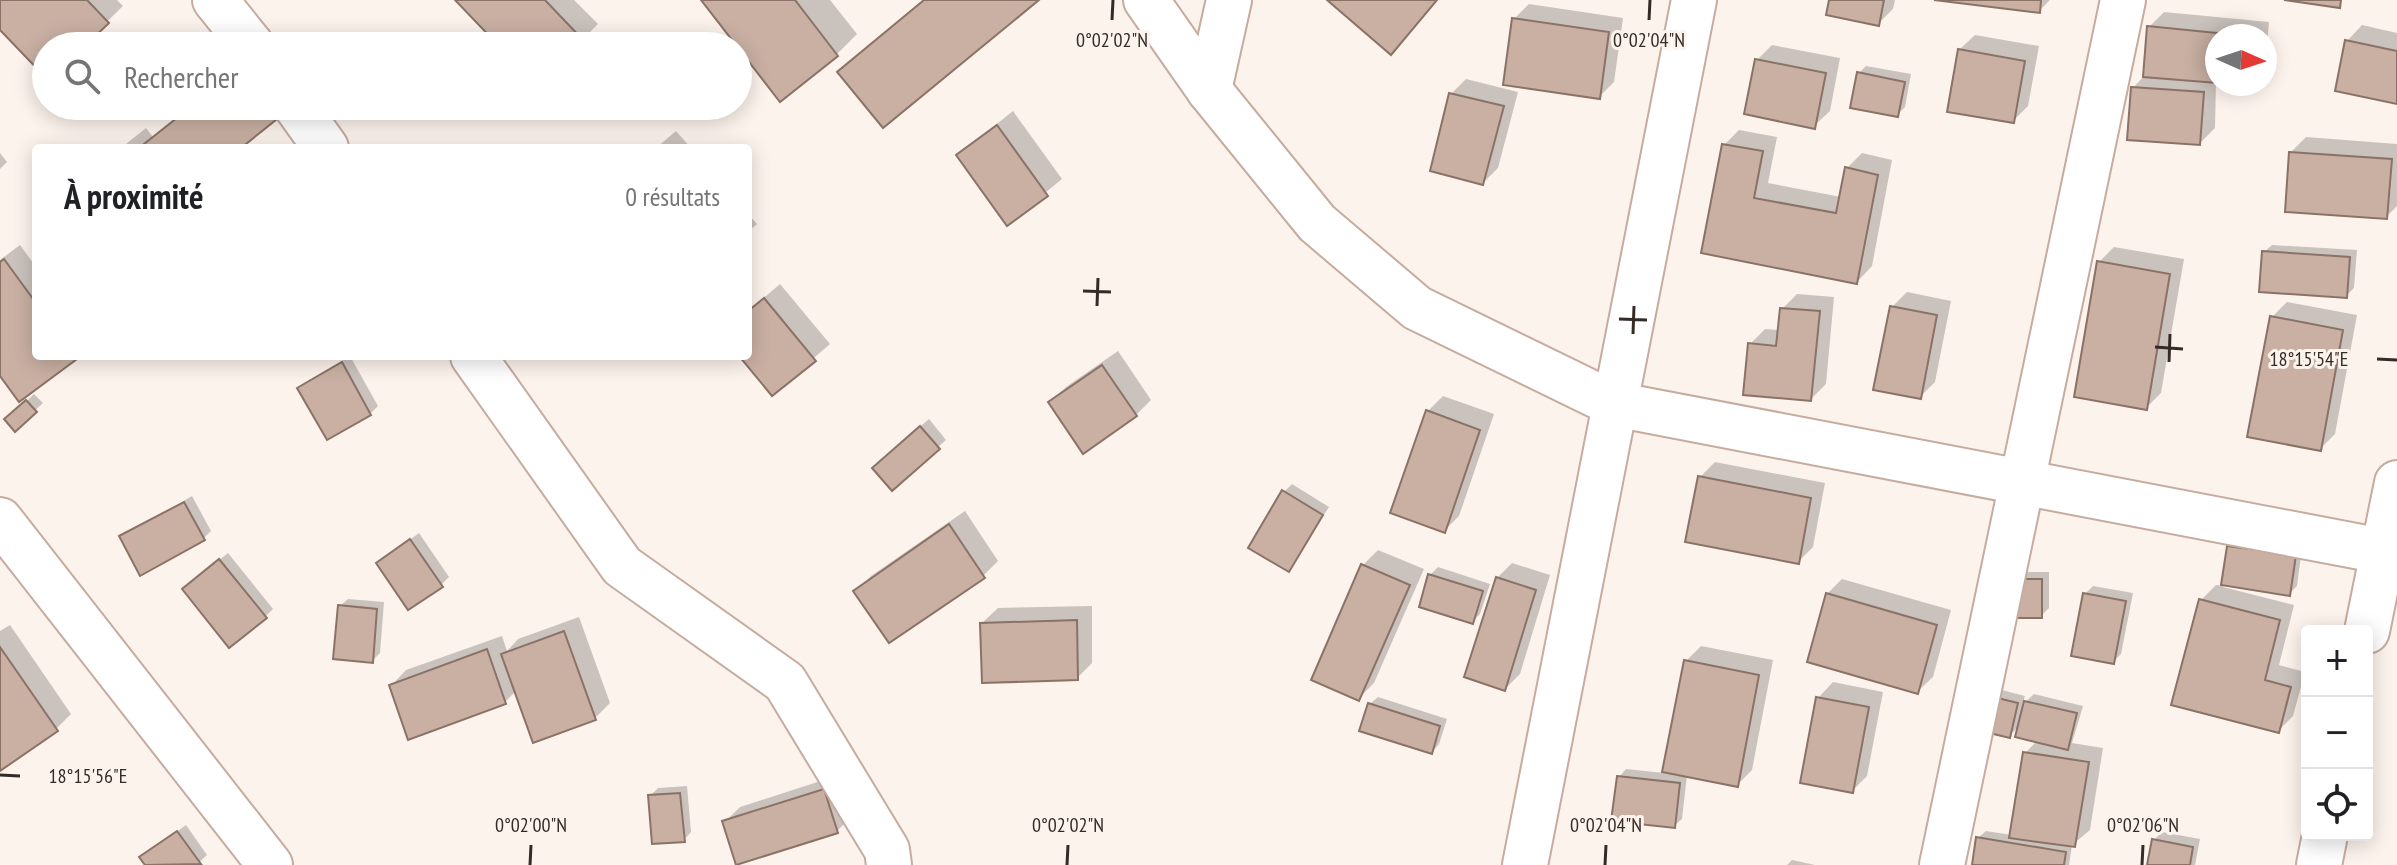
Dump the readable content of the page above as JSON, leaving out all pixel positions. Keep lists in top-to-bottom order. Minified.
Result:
{"north":"right","page":{"search":"Rechercher","heading":["À proximité","0 résultats"],"map_buttons":["+","−"]},"coordinates":["0°02'02\"N","0°02'04\"N","18°15'54\"E","18°15'56\"E","0°02'00\"N","0°02'06\"N"]}
